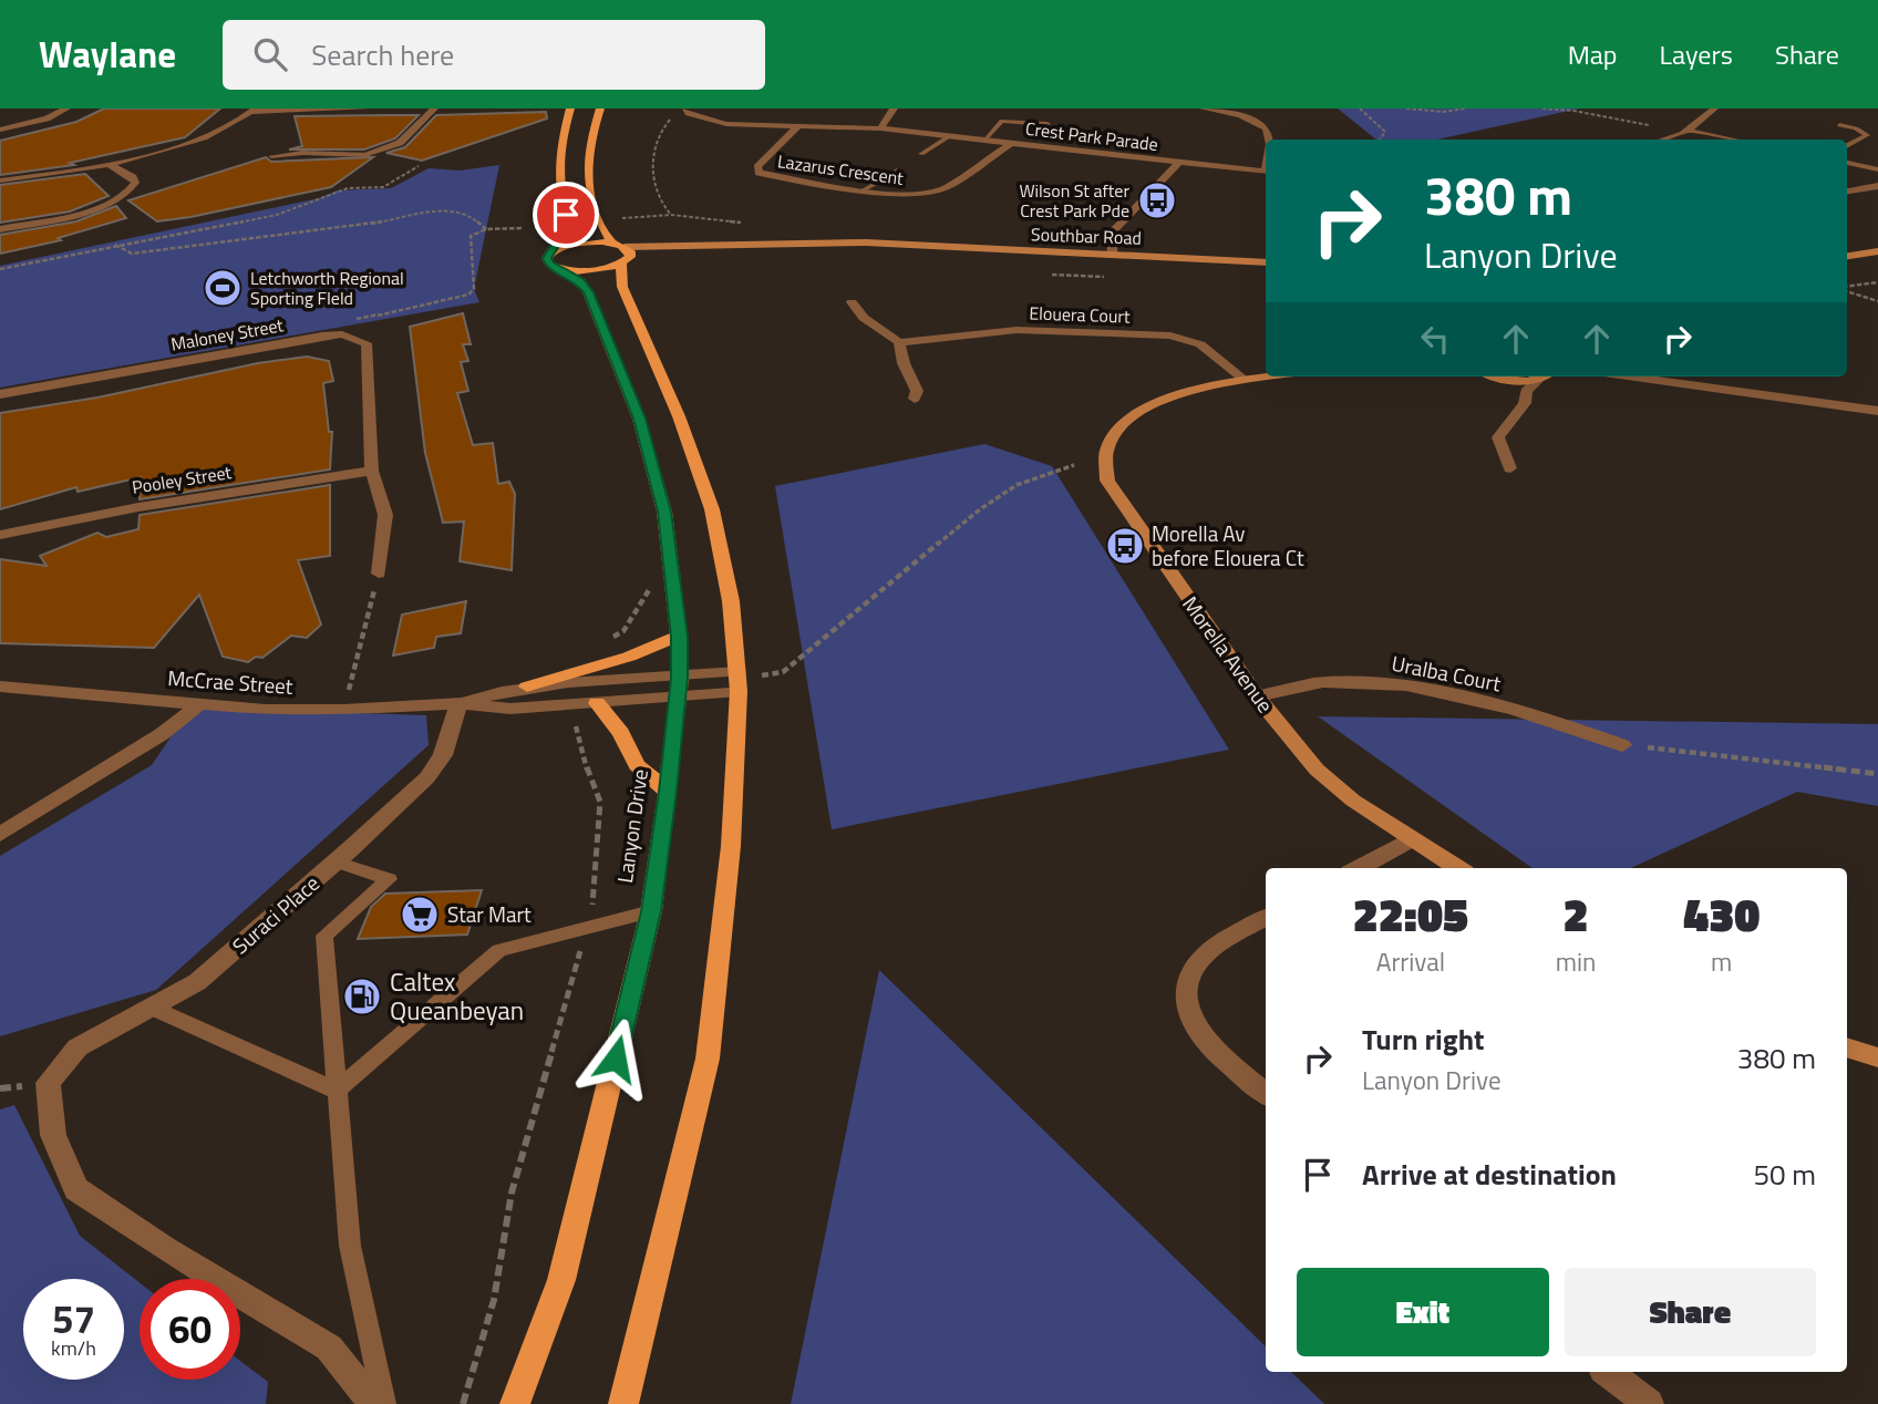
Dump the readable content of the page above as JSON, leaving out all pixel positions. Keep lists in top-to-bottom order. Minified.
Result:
{"streets":{"main road":["Lanyon Drive"],"street":["Crest Park Parade","Lazarus Crescent","Southbar Road","Elouera Court","Maloney Street","Pooley Street","Morella Avenue","Uralba Court","McCrae Street","Suraci Place"]},"crossings":[["Crest Park Parade","Lazarus Crescent"],["Elouera Court","Morella Avenue"],["Morella Avenue","Uralba Court"],["McCrae Street","Lanyon Drive"],["McCrae Street","Suraci Place"]],"places":{"bus stop":["Wilson St after Crest Park Pde","Morella Av before Elouera Ct"],"sports":["Letchworth Regional Sporting FIeld"],"supermarket":["Star Mart"],"fuel station":["Caltex Queanbeyan"]},"page":{"header":"Waylane","search":"Search here","nav":["Map","Layers","Share"],"turn":["380 m","Lanyon Drive"],"eta":["22:05","Arrival","2","min","430","m"],"list":[{"name":"Turn right","note":"Lanyon Drive","value":"380 m"},{"name":"Arrive at destination","value":"50 m"}],"buttons":["Exit","Share"],"speed":"57 km/h","limit":"60"}}
